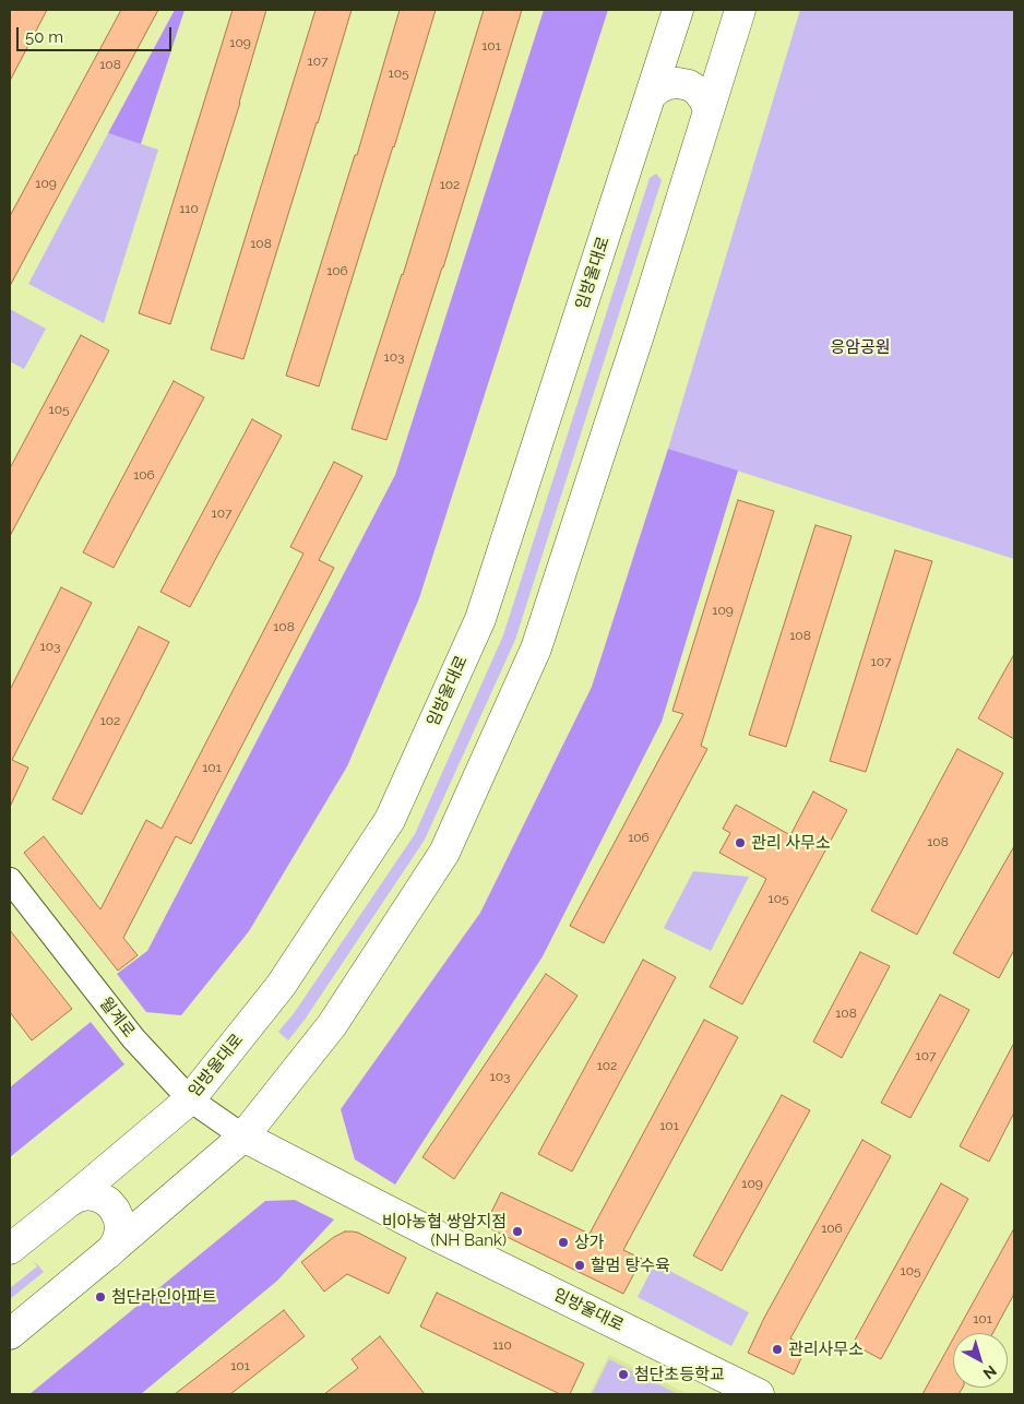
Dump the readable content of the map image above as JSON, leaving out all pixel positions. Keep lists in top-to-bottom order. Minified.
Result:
{"streets":{"main road":["임방울대로"],"street":["월계로"]},"crossings":[["임방울대로","월계로"]],"parks":["응암공원"],"places":["관리 사무소","비아농협 쌍암지점 (NH Bank)","상가","할멈 탕수육","첨단라인아파트","관리사무소","첨단초등학교"],"house_numbers":["109","101","107","108","105","109","102","110","108","106","103","105","106","107","109","108","108","103","107","102","101","106","108","105","108","107","102","103","101","109","106","105","101","110","101"],"scale_bar":"50 m","north":"bottom right"}
